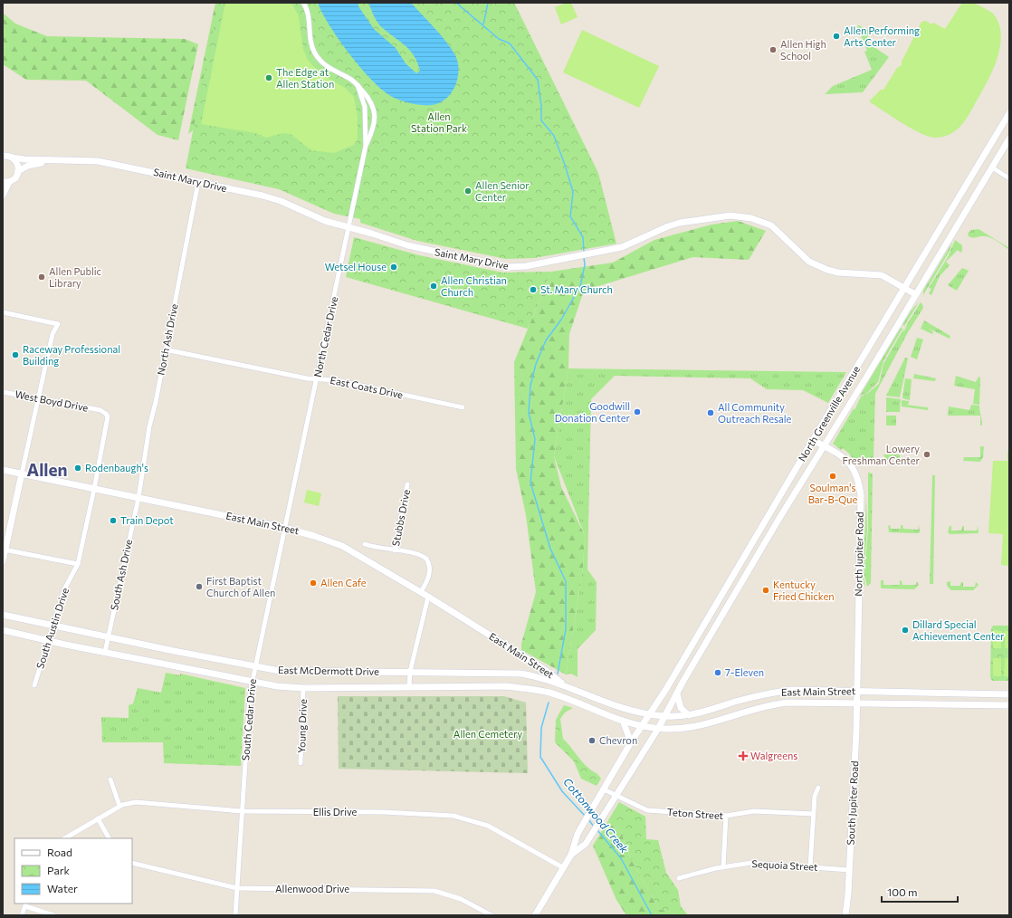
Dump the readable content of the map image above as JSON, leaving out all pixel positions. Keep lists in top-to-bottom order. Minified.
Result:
{"streets":{"main road":["Saint Mary Drive","North Greenville Avenue","East Main Street","North Jupiter Road","East McDermott Drive","South Jupiter Road"],"street":["North Cedar Drive","North Ash Drive","East Coats Drive","West Boyd Drive","Stubbs Drive","South Ash Drive","South Austin Drive","South Cedar Drive","Young Drive","Ellis Drive","Teton Street","Sequoia Street","Allenwood Drive"]},"crossings":[["Saint Mary Drive","North Cedar Drive"],["Saint Mary Drive","North Ash Drive"],["Saint Mary Drive","North Greenville Avenue"],["North Cedar Drive","East Coats Drive"],["North Cedar Drive","East Main Street"],["North Cedar Drive","South Cedar Drive"],["North Ash Drive","East Coats Drive"],["North Ash Drive","East Main Street"],["North Ash Drive","South Ash Drive"],["West Boyd Drive","South Austin Drive"],["North Greenville Avenue","East Main Street"],["North Greenville Avenue","North Jupiter Road"],["North Greenville Avenue","Teton Street"],["East Main Street","North Jupiter Road"],["East Main Street","South Ash Drive"],["East Main Street","South Austin Drive"],["East Main Street","East McDermott Drive"],["East Main Street","South Cedar Drive"],["East Main Street","South Jupiter Road"],["North Jupiter Road","South Jupiter Road"],["South Ash Drive","East McDermott Drive"],["South Austin Drive","East McDermott Drive"],["East McDermott Drive","South Cedar Drive"],["East McDermott Drive","Young Drive"],["South Cedar Drive","Ellis Drive"],["South Cedar Drive","Allenwood Drive"],["South Jupiter Road","Sequoia Street"]],"districts":["Allen"],"water":["Cottonwood Creek"],"parks":["Allen Station Park","Allen Cemetery"],"places":{"other":["Allen Performing Arts Center","Allen High School","The Edge at Allen Station","Allen Senior Center","Wetsel House","Allen Public Library","Allen Christian Church","St. Mary Church","Raceway Professional Building","Goodwill Donation Center","All Community Outreach Resale","Lowery Freshman Center","Rodenbaugh's","Soulman's Bar-B-Que","Train Depot","Allen Cafe","First Baptist Church of Allen","Kentucky Fried Chicken","Dillard Special Achievement Center","7-Eleven","Chevron"],"health":["Walgreens"]},"legend":["Road","Park","Water"],"scale_bar":"100 m"}
